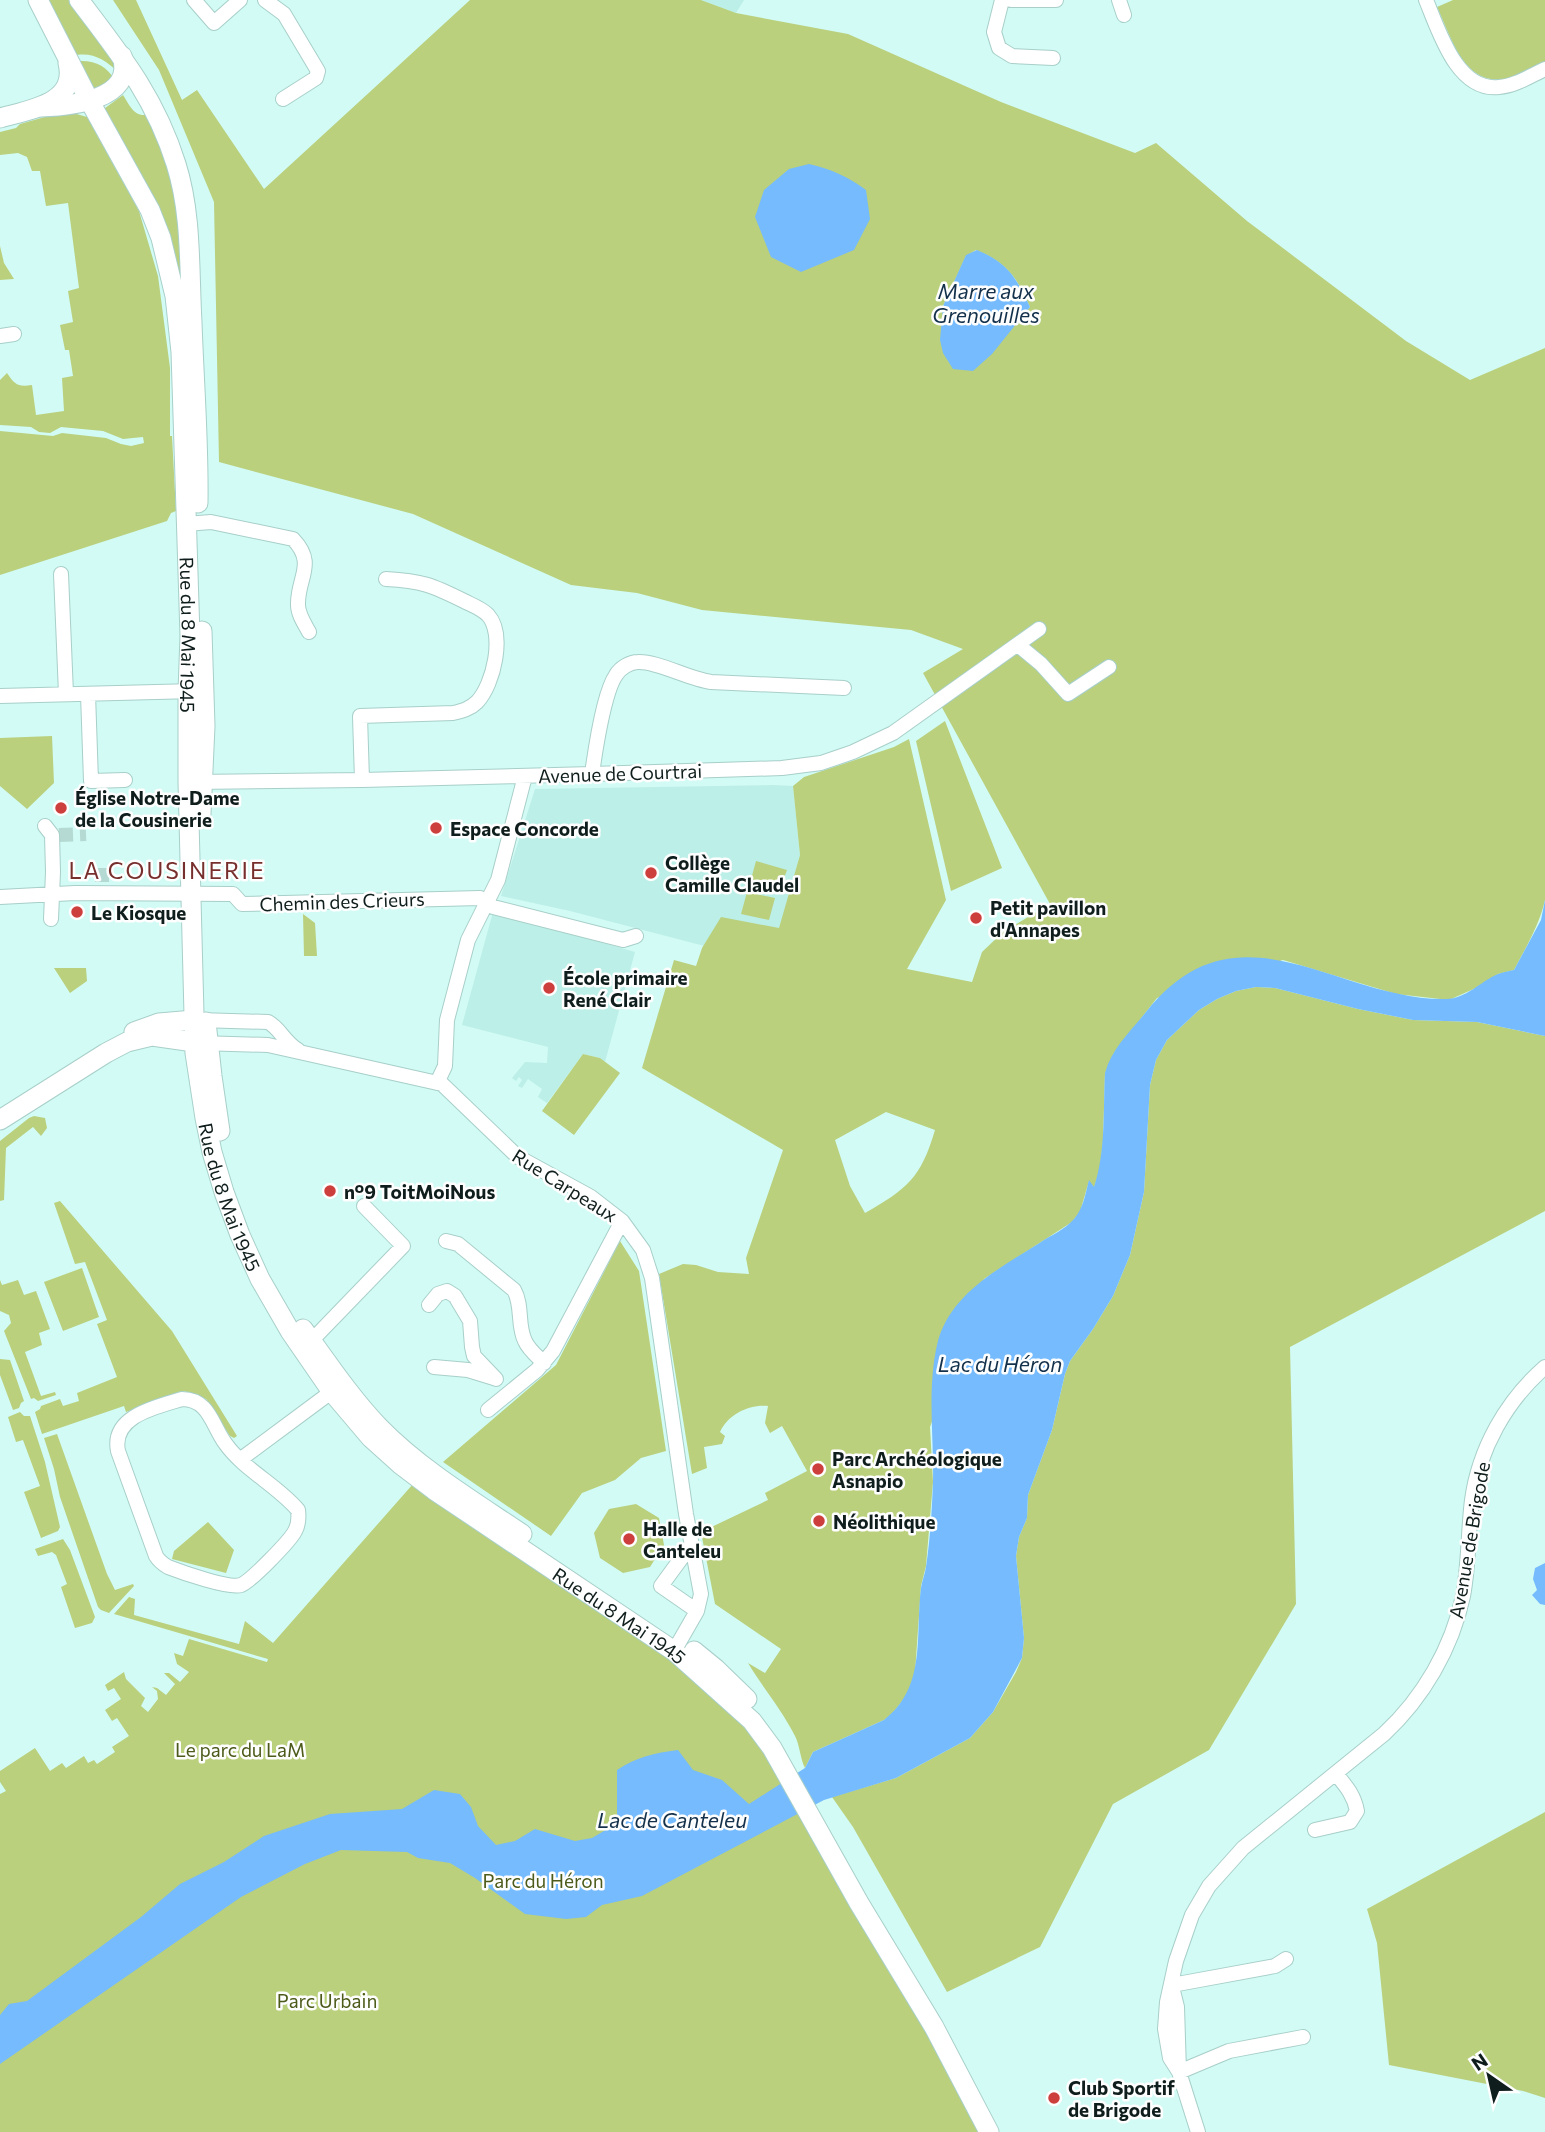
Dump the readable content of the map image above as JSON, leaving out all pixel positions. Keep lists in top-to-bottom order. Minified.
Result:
{"streets":{"main road":["Rue du 8 Mai 1945"],"street":["Avenue de Courtrai","Chemin des Crieurs","Rue Carpeaux","Avenue de Brigode"]},"crossings":[["Rue du 8 Mai 1945","Avenue de Courtrai"],["Rue du 8 Mai 1945","Chemin des Crieurs"],["Rue du 8 Mai 1945","Rue Carpeaux"]],"districts":["LA COUSINERIE"],"water":["Marre aux Grenouilles","Lac du Héron","Lac de Canteleu"],"parks":["Le parc du LaM","Parc du Héron","Parc Urbain"],"places":["Église Notre-Dame de la Cousinerie","Espace Concorde","Collège Camille Claudel","Le Kiosque","Petit pavillon d'Annapes","École primaire René Clair","n°9 ToitMoiNous","Parc Archéologique Asnapio","Néolithique","Halle de Canteleu","Club Sportif de Brigode"],"north":"top left"}
